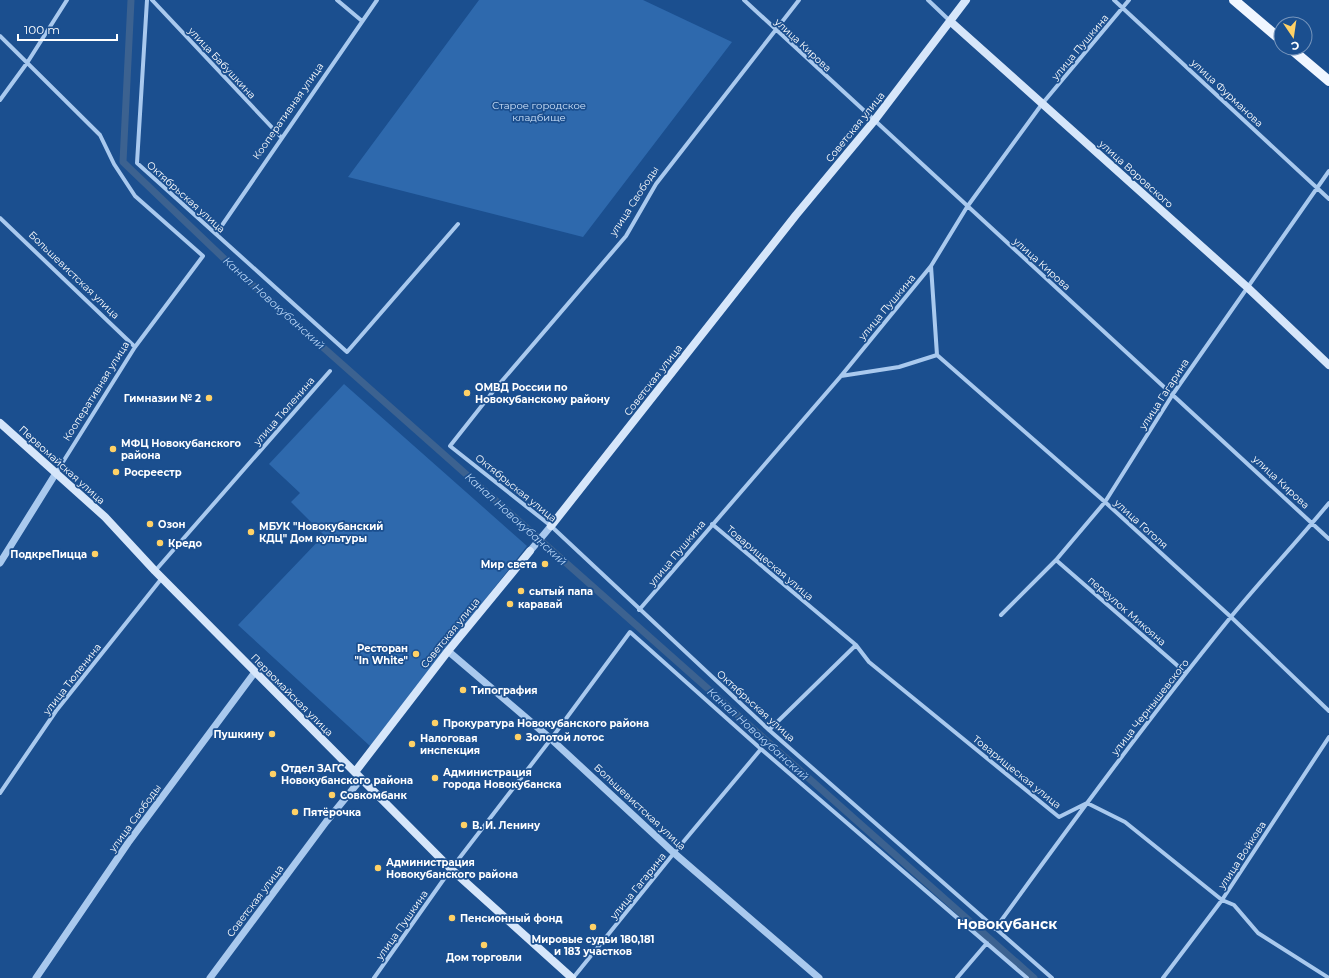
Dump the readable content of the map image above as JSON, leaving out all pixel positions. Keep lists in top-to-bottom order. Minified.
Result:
{"streets":{"main road":["Советская улица","улица Воровского","Первомайская улица"],"street":["улица Кирова","улица Пушкина","улица Бабушкина","улица Фурманова","Кооперативная улица","Октябрьская улица","улица Свободы","Большевистская улица","улица Гагарина","улица Тюленина","улица Гоголя","Товарищеская улица","переулок Микояна","улица Чернышевского","улица Войкова"]},"crossings":[["улица Кирова","улица Пушкина"],["улица Кирова","Советская улица"],["улица Кирова","улица Свободы"],["улица Кирова","улица Гагарина"],["улица Кирова","улица Чернышевского"],["улица Пушкина","улица Фурманова"],["улица Пушкина","улица Воровского"],["улица Пушкина","Октябрьская улица"],["улица Пушкина","Большевистская улица"],["улица Пушкина","улица Гагарина"],["улица Пушкина","Первомайская улица"],["улица Пушкина","Товарищеская улица"],["улица Бабушкина","Кооперативная улица"],["улица Фурманова","улица Гагарина"],["Кооперативная улица","Октябрьская улица"],["Кооперативная улица","Большевистская улица"],["Кооперативная улица","Первомайская улица"],["Советская улица","улица Воровского"],["Советская улица","Октябрьская улица"],["Советская улица","Большевистская улица"],["Советская улица","Первомайская улица"],["улица Воровского","улица Гагарина"],["Октябрьская улица","улица Свободы"],["Октябрьская улица","улица Чернышевского"],["улица Свободы","Первомайская улица"],["Большевистская улица","улица Гагарина"],["улица Гагарина","Первомайская улица"],["улица Гагарина","улица Гоголя"],["улица Гагарина","переулок Микояна"],["улица Тюленина","Первомайская улица"],["улица Гоголя","улица Чернышевского"],["Товарищеская улица","улица Чернышевского"],["переулок Микояна","улица Чернышевского"]],"districts":["Новокубанск"],"water":["Канал Новокубанский"],"parks":["Старое городское кладбище"],"places":["ОМВД России по Новокубанскому району","Гимназии № 2","МФЦ Новокубанского района","Росреестр","Озон","МБУК \"Новокубанский КДЦ\" Дом культуры","Кредо","ПодкреПицца","Мир света","сытый папа","каравай","Ресторан \"In White\"","Типография","Прокуратура Новокубанского района","Пушкину","Золотой лотос","Налоговая инспекция","Отдел ЗАГС Новокубанского района","Администрация города Новокубанска","Совкомбанк","Пятёрочка","В. И. Ленину","Администрация Новокубанского района","Пенсионный фонд","Мировые судьи 180,181 и 183 участков","Дом торговли"],"scale_bar":"100 m","north":"bottom"}
